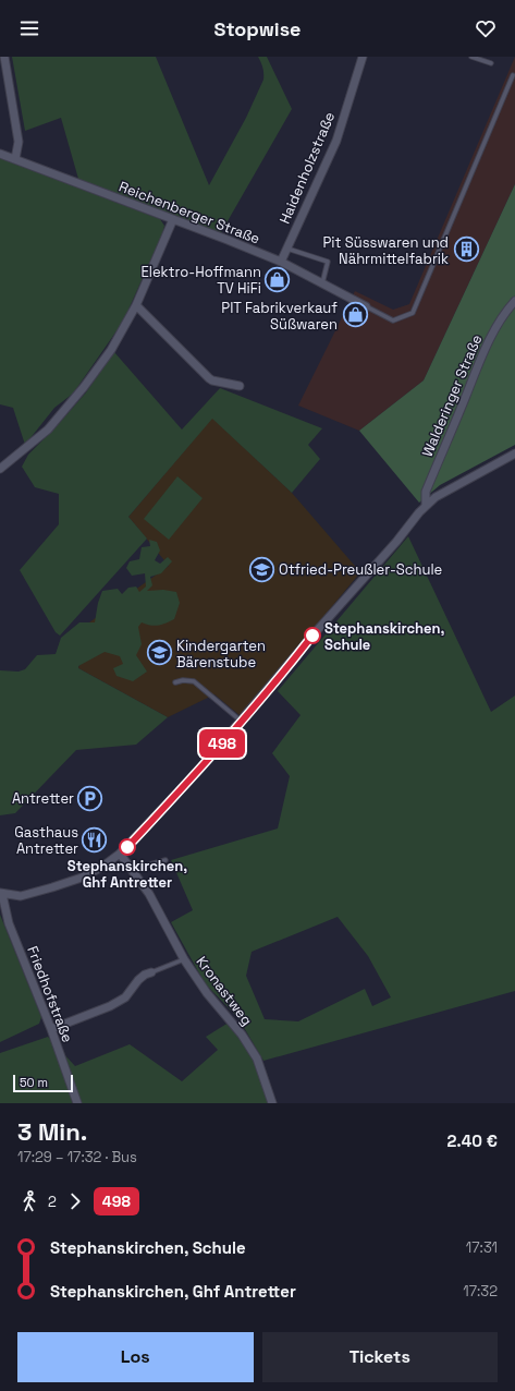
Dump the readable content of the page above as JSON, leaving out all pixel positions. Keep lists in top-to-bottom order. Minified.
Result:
{"streets":{"street":["Haidenholzstraße","Reichenberger Straße","Walderinger Straße","Kronastweg","Friedhofstraße"]},"crossings":[["Haidenholzstraße","Reichenberger Straße"]],"places":{"building":["Pit Süsswaren und Nährmittelfabrik"],"shop":["Elektro-Hoffmann TV HiFi","PIT Fabrikverkauf Süßwaren"],"school or university":["Otfried-Preußler-Schule","Kindergarten Bärenstube"],"other":["Stephanskirchen, Schule","Stephanskirchen, Ghf Antretter"],"parking":["Antretter"],"restaurant":["Gasthaus Antretter"]},"lines":["bus line 498"],"scale_bar":"50 m","page":{"header":"Stopwise","on_map":"498","scale":"50 m","heading":["3 Min.","17:29 – 17:32 · Bus","2.40 €"],"legs":["2","498"],"list":[{"name":"Stephanskirchen, Schule","value":"17:31"},{"name":"Stephanskirchen, Ghf Antretter","value":"17:32"}],"buttons":["Los","Tickets"]}}
